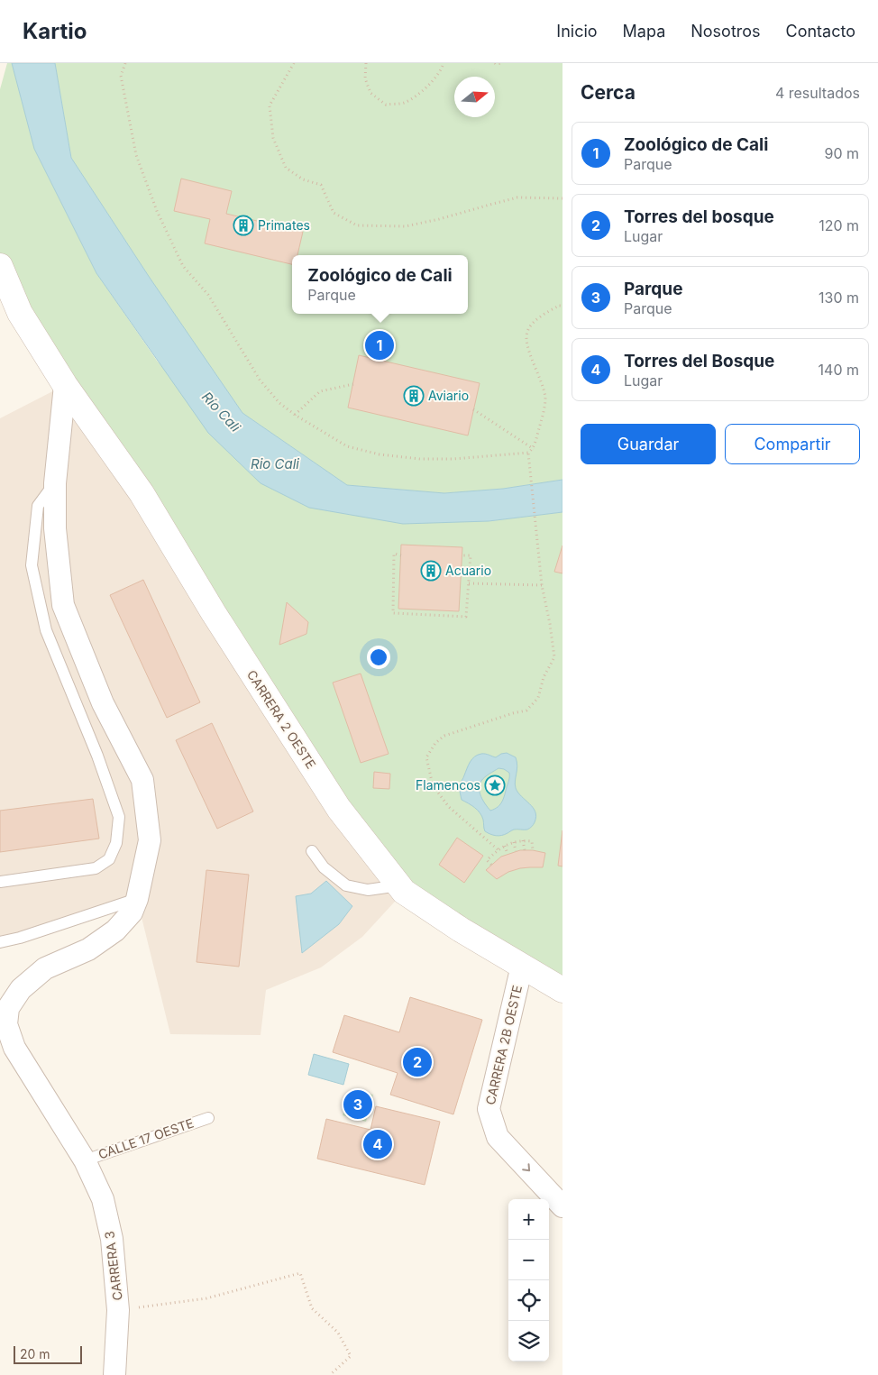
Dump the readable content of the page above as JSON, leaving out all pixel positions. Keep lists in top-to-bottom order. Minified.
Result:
{"streets":{"street":["CARRERA 2 OESTE","CARRERA 2B OESTE","CARRERA 3"],"lane":["CALLE 17 OESTE"]},"crossings":[["CARRERA 2 OESTE","CARRERA 2B OESTE"],["CALLE 17 OESTE","CARRERA 3"]],"one_way":["CARRERA 2B OESTE"],"water":["Río Cali","Rio Cali"],"places":{"building":["Primates","Aviario","Acuario"],"place":["Flamencos"]},"scale_bar":"20 m","north":"right","page":{"header":"Kartio","nav":["Inicio","Mapa","Nosotros","Contacto"],"heading":["Cerca","4 resultados"],"list":[{"mark":"1","name":"Zoológico de Cali","note":"Parque","value":"90 m"},{"mark":"2","name":"Torres del bosque","note":"Lugar","value":"120 m"},{"mark":"3","name":"Parque","note":"Parque","value":"130 m"},{"mark":"4","name":"Torres del Bosque","note":"Lugar","value":"140 m"}],"popup":["Zoológico de Cali","Parque"],"pins":["1","2","3","4"],"buttons":["Guardar","Compartir"],"map_buttons":["+","−"],"scale":"20 m"}}
